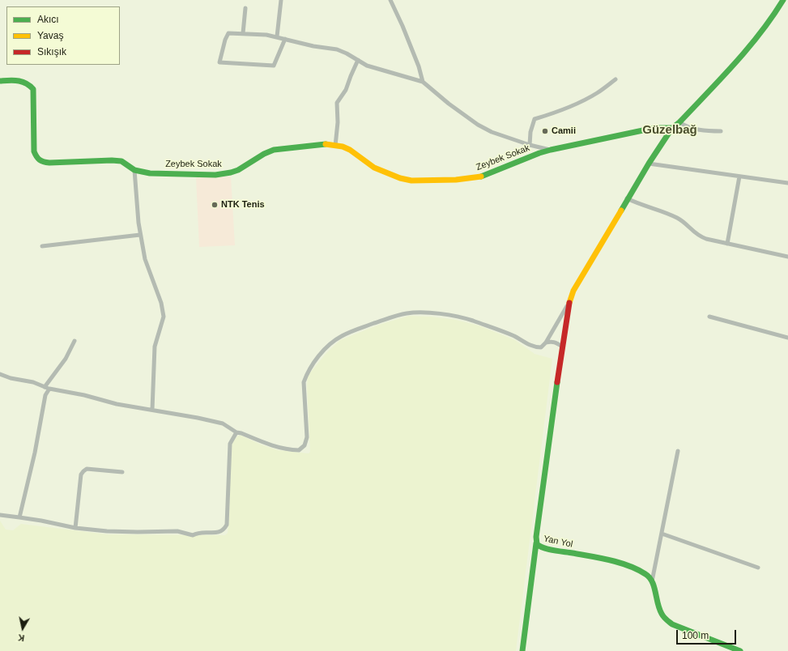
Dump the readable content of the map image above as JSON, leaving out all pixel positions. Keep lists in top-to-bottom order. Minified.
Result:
{"streets":{"street":["Zeybek Sokak","Yan Yol"]},"crossings":[["Zeybek Sokak","Yan Yol"]],"districts":["Güzelbağ"],"places":["Camii","NTK Tenis"],"legend":["Akıcı","Yavaş","Sıkışık"],"scale_bar":"100 m","north":"bottom"}
